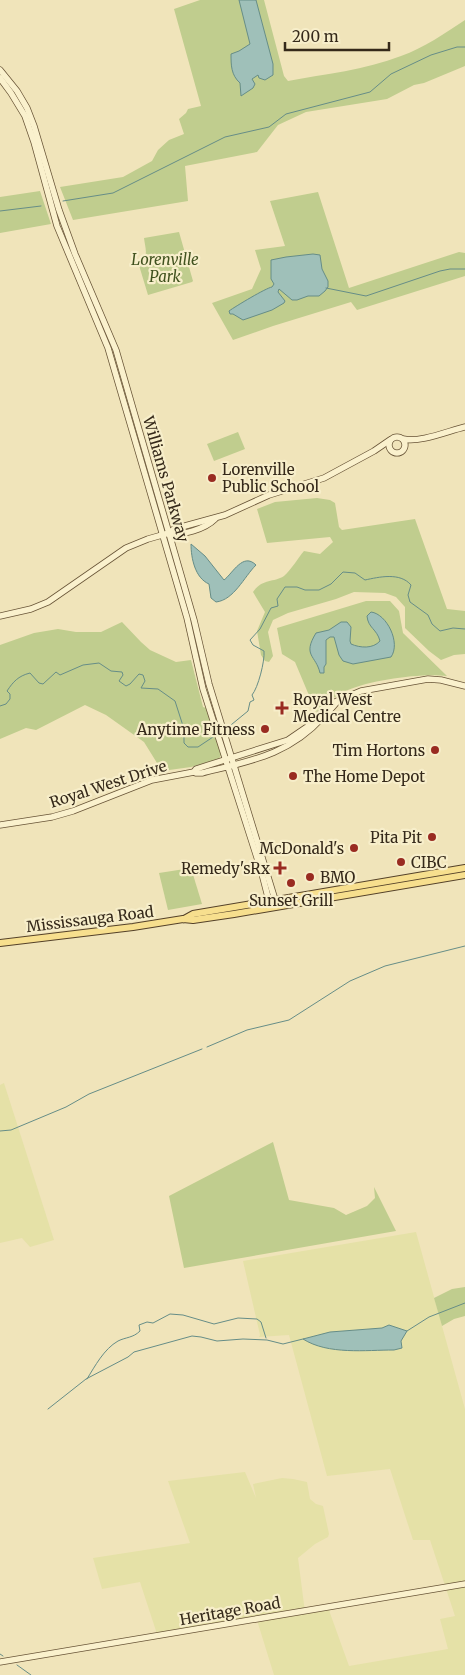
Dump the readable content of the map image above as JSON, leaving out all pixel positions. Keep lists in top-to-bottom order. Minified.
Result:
{"streets":{"main road":["Mississauga Road"],"street":["Williams Parkway","Royal West Drive","Heritage Road"]},"crossings":[["Williams Parkway","Royal West Drive"],["Williams Parkway","Mississauga Road"]],"parks":["Lorenville Park"],"places":{"other":["Lorenville Public School","Anytime Fitness","Tim Hortons","The Home Depot","Pita Pit","McDonald's","CIBC","BMO","Sunset Grill"],"health":["Royal West Medical Centre","Remedy'sRx"]},"scale_bar":"200 m"}
